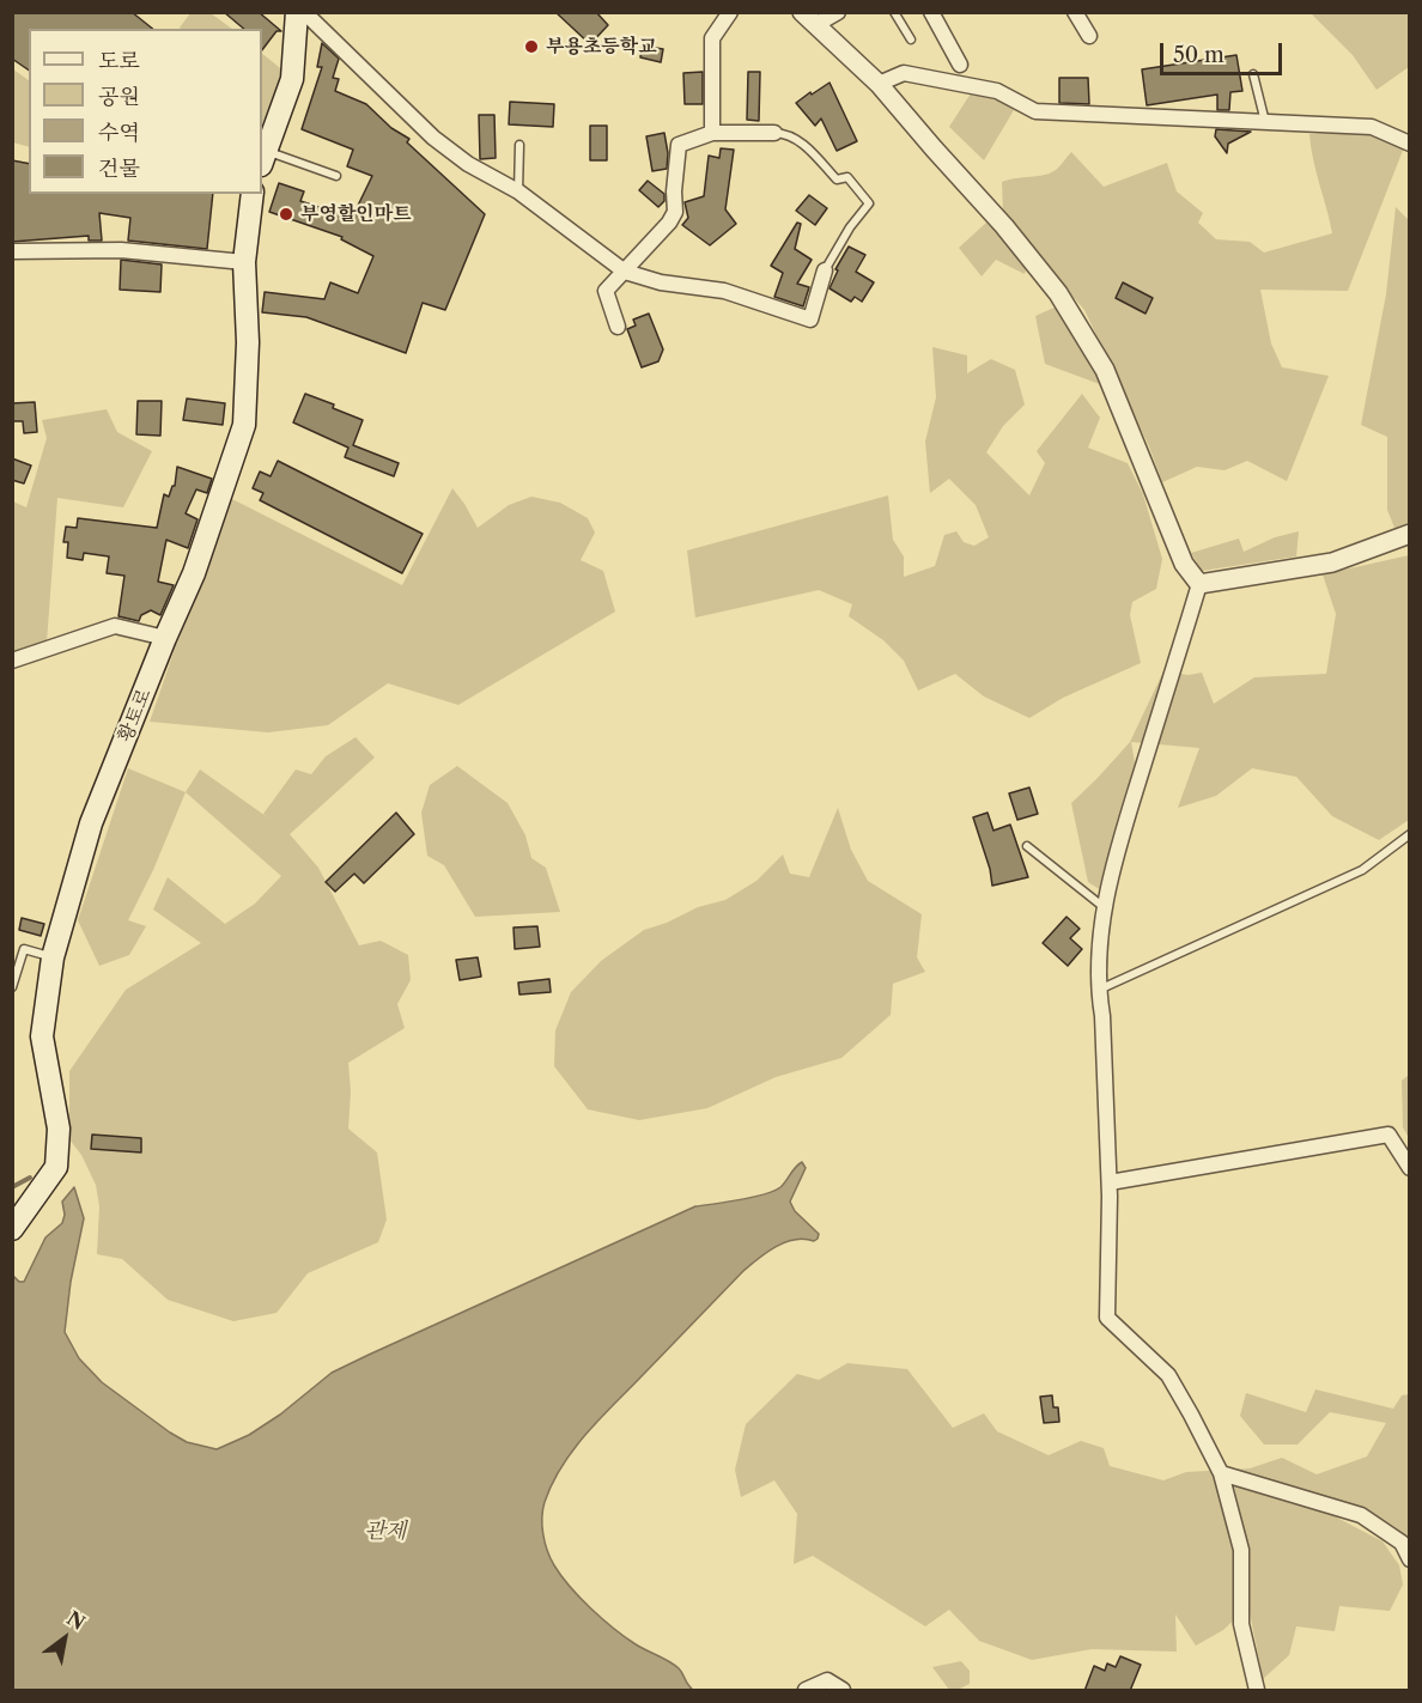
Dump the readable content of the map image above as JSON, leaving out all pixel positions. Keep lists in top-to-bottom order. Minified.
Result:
{"streets":{"main road":["황토로"]},"water":["관제"],"places":["부용초등학교","부영할인마트"],"legend":["도로","공원","수역","건물"],"scale_bar":"50 m","north":"top right"}
